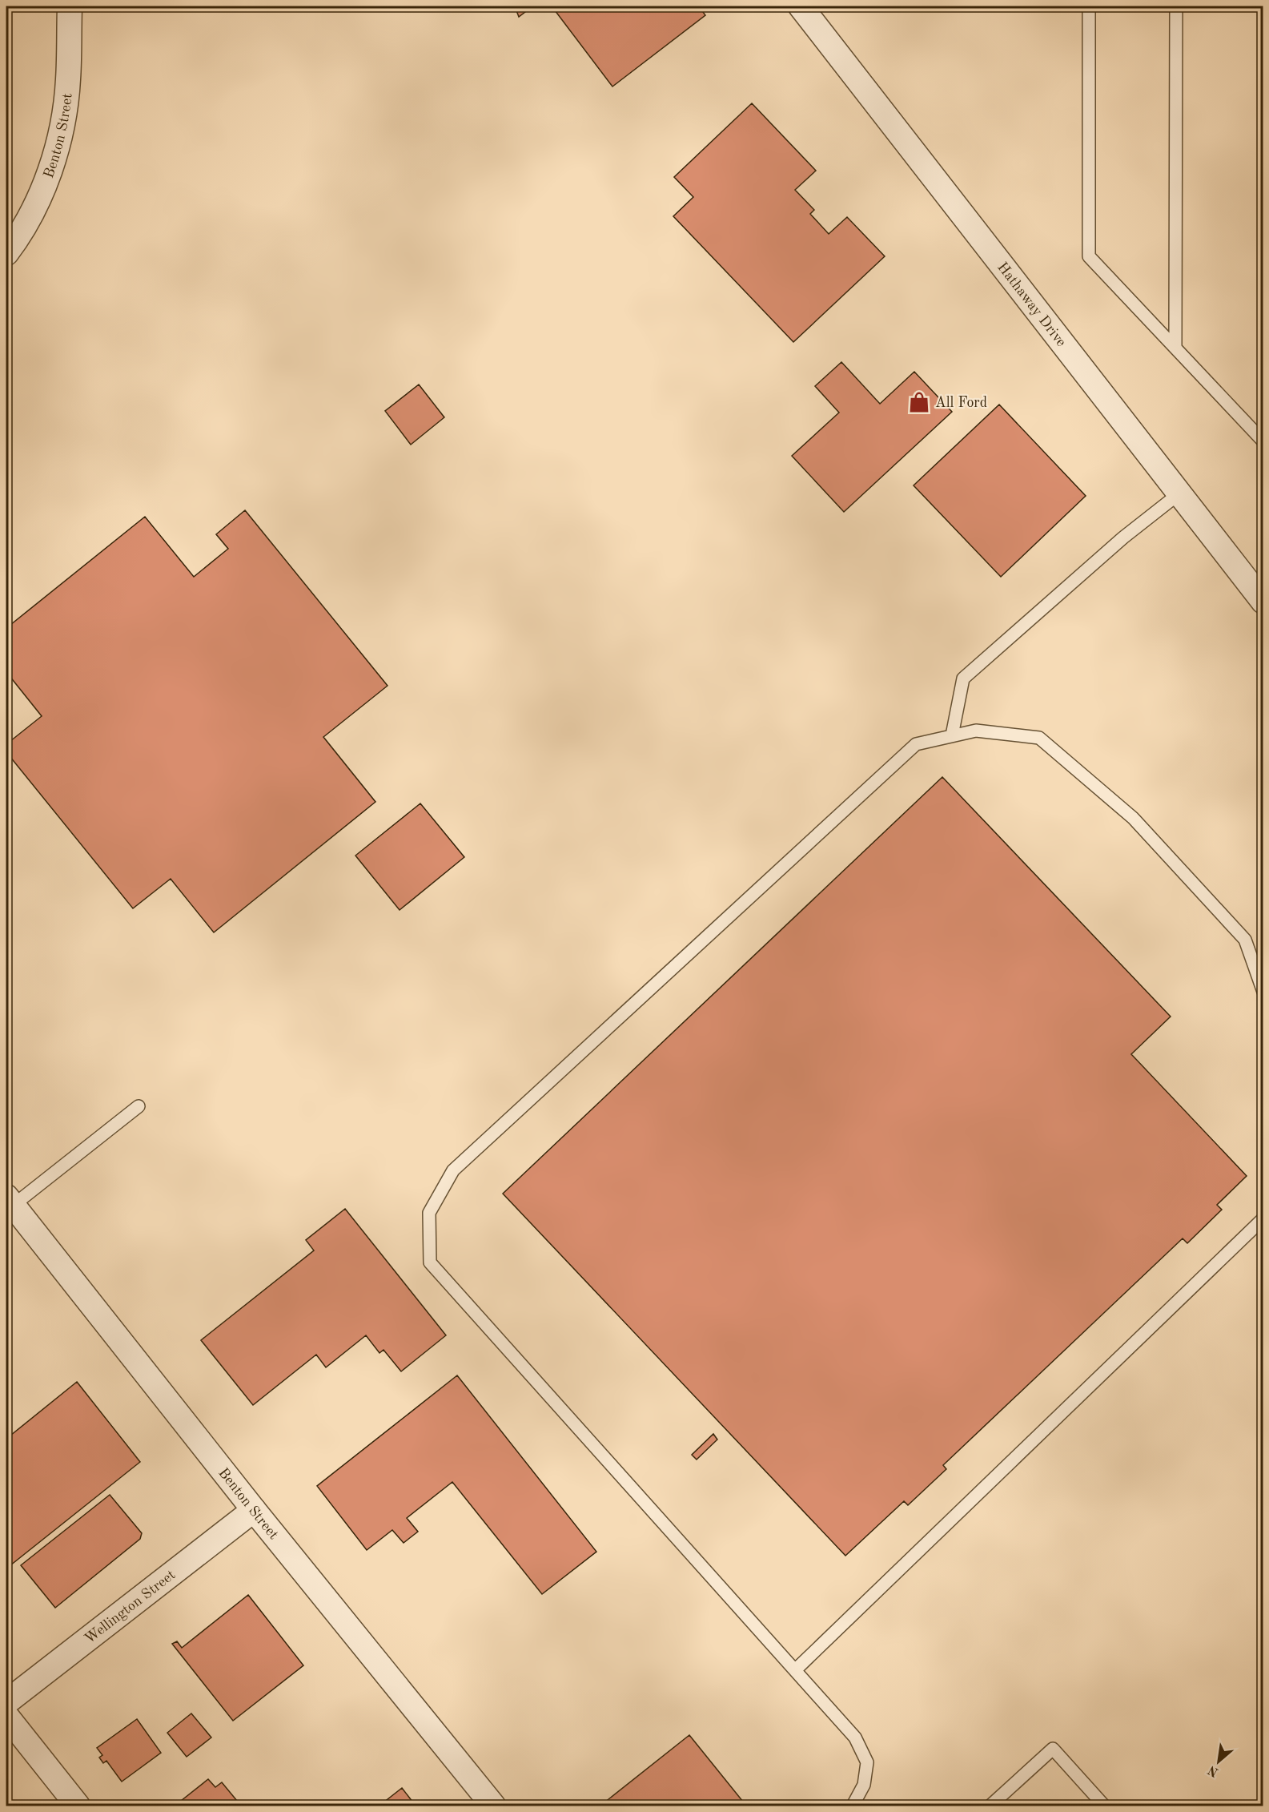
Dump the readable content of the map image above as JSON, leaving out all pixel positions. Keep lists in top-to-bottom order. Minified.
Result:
{"streets":{"street":["Benton Street","Hathaway Drive","Wellington Street"]},"crossings":[["Benton Street","Wellington Street"]],"places":{"shop":["All Ford"]},"north":"bottom left"}
